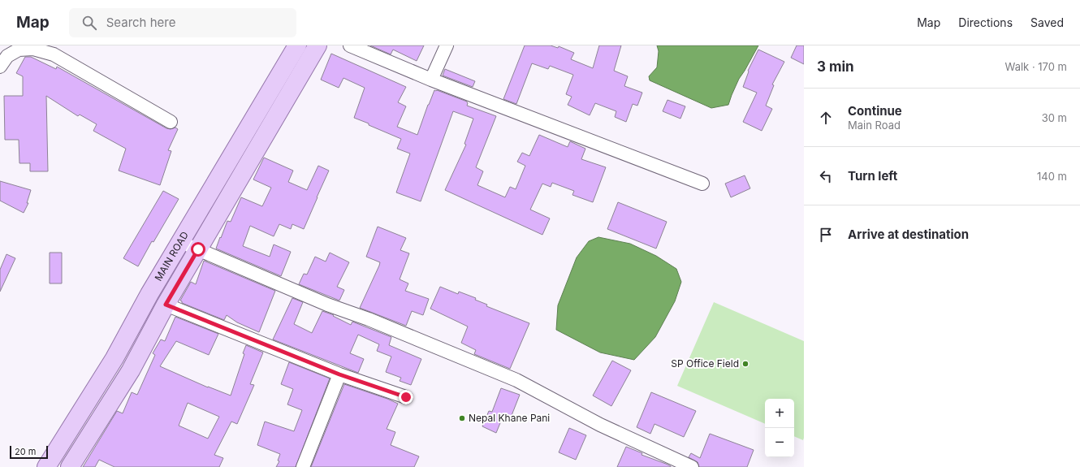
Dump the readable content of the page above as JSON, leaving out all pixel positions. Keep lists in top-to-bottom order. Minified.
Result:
{"streets":{"main road":["MAIN ROAD"]},"places":["SP Office Field","Nepal Khane Pani"],"scale_bar":"20 m","page":{"header":"Map","search":"Search here","nav":["Map","Directions","Saved"],"heading":["3 min","Walk · 170 m"],"list":[["Continue","Main Road","30 m"],["Turn left","140 m"],"Arrive at destination"],"map_buttons":["+","−"],"scale":"20 m"}}
